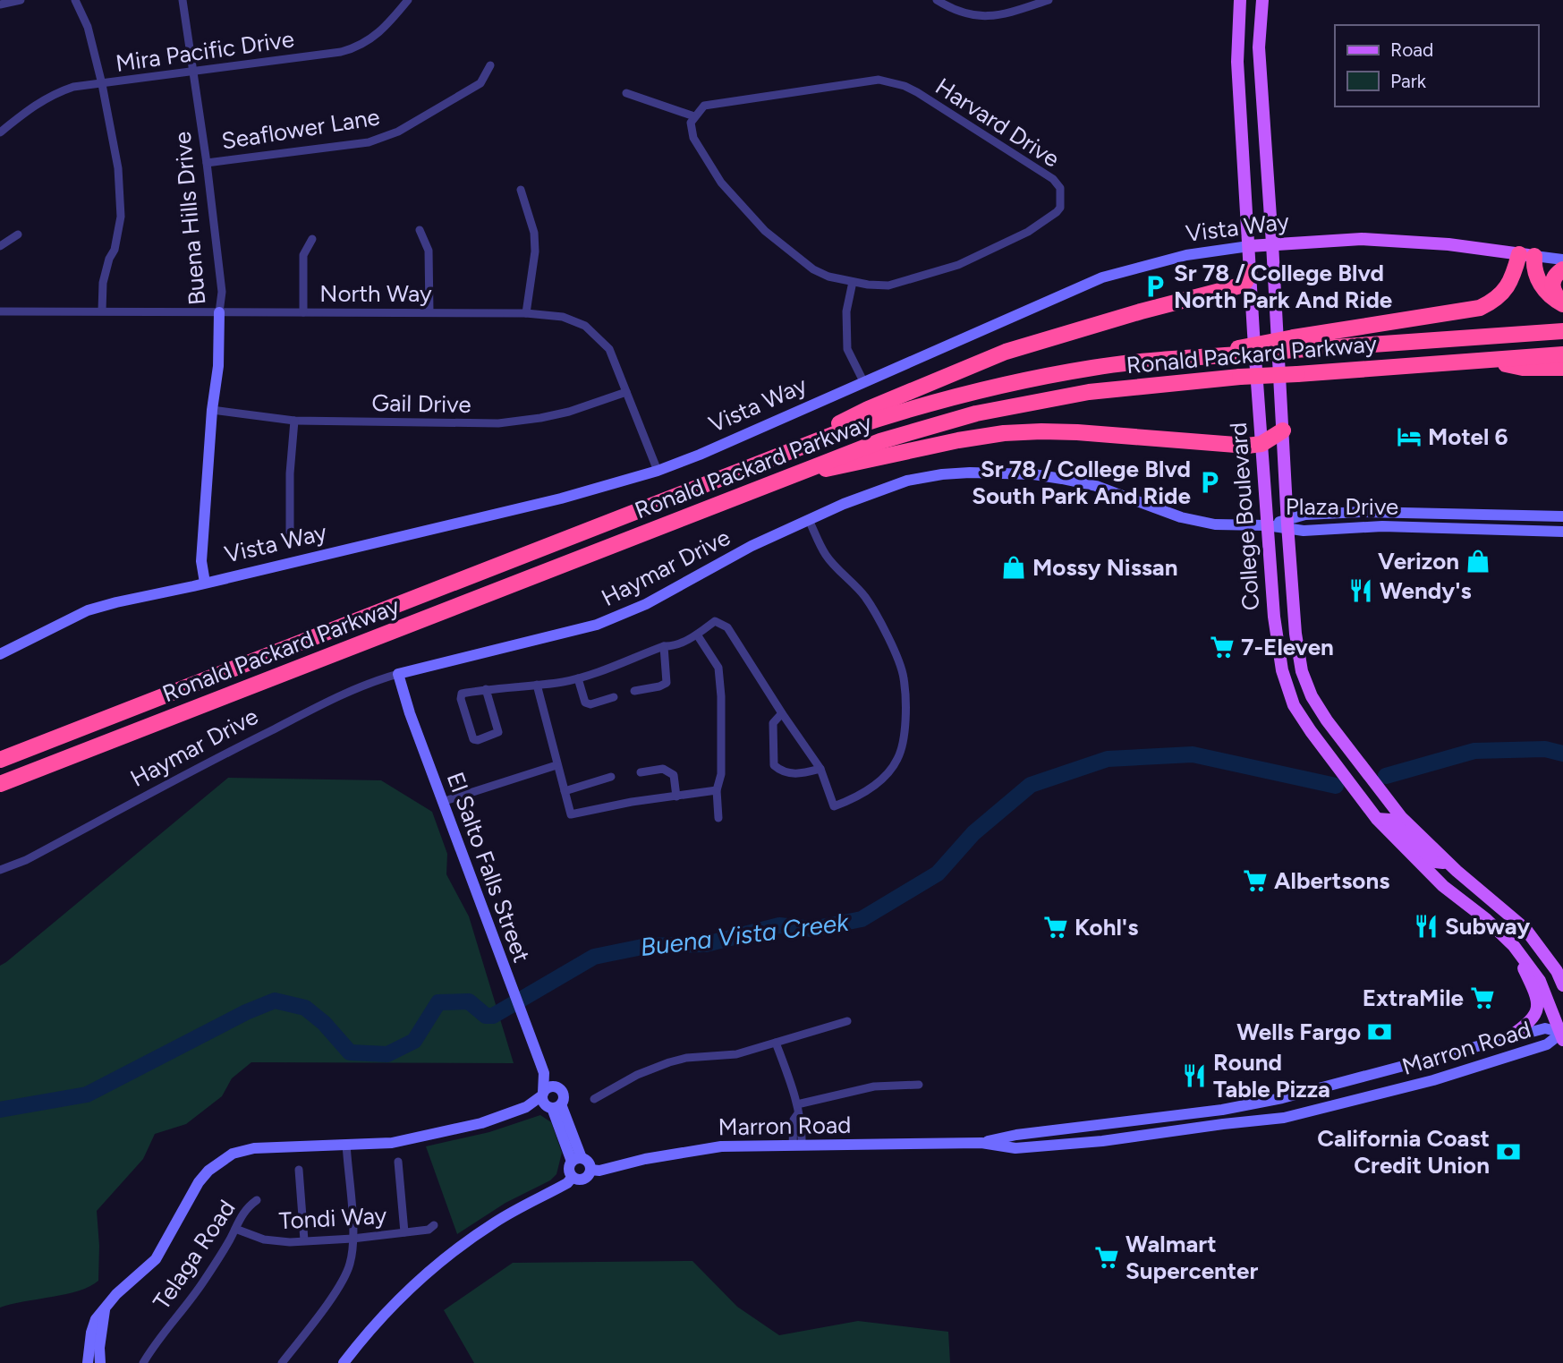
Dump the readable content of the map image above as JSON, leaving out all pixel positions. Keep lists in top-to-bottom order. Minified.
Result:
{"streets":{"highway":["Ronald Packard Parkway"],"main road":["Vista Way","College Boulevard"],"street":["Mira Pacific Drive","Harvard Drive","Seaflower Lane","Buena Hills Drive","North Way","Gail Drive","Plaza Drive","Haymar Drive","El Salto Falls Street","Marron Road","Tondi Way","Telaga Road"]},"crossings":[["Mira Pacific Drive","Buena Hills Drive"],["Seaflower Lane","Buena Hills Drive"],["Buena Hills Drive","Vista Way"],["Buena Hills Drive","North Way"],["Buena Hills Drive","Gail Drive"],["Vista Way","North Way"],["Vista Way","College Boulevard"],["North Way","Gail Drive"],["Plaza Drive","College Boulevard"],["Plaza Drive","Haymar Drive"],["College Boulevard","Haymar Drive"],["College Boulevard","Marron Road"],["Haymar Drive","El Salto Falls Street"],["El Salto Falls Street","Marron Road"],["Tondi Way","Telaga Road"]],"water":["Buena Vista Creek"],"places":{"parking":["Sr 78 / College Blvd North Park And Ride","Sr 78 / College Blvd South Park And Ride"],"hotel":["Motel 6"],"shop":["Verizon","Mossy Nissan"],"restaurant":["Wendy's","Subway","Round Table Pizza"],"supermarket":["7-Eleven","Albertsons","Kohl's","ExtraMile","Walmart Supercenter"],"bank":["Wells Fargo","California Coast Credit Union"]},"legend":["Road","Park"]}
